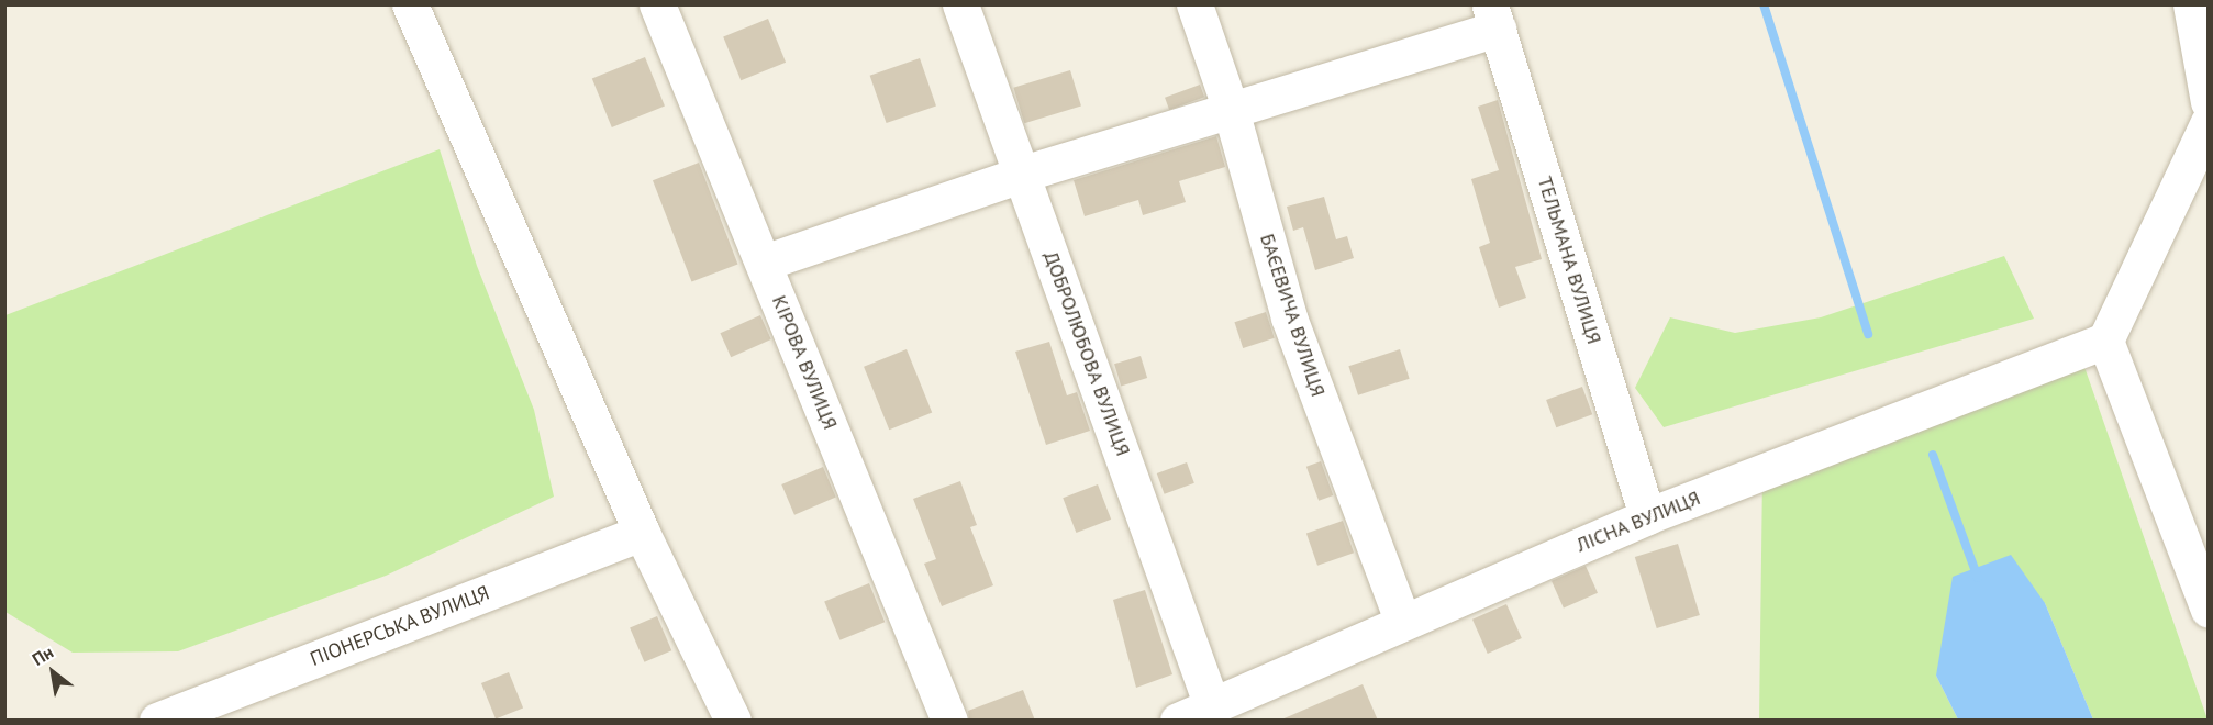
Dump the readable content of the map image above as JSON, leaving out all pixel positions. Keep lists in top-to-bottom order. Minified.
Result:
{"streets":{"street":["ТЕЛЬМАНА ВУЛИЦЯ","БАЄЕВИЧА ВУЛИЦЯ","ДОБРОЛЮБОВА ВУЛИЦЯ","КІРОВА ВУЛИЦЯ","ЛІСНА ВУЛИЦЯ","ПІОНЕРСЬКА ВУЛИЦЯ"]},"crossings":[["ТЕЛЬМАНА ВУЛИЦЯ","ЛІСНА ВУЛИЦЯ"],["БАЄЕВИЧА ВУЛИЦЯ","ЛІСНА ВУЛИЦЯ"],["ДОБРОЛЮБОВА ВУЛИЦЯ","ЛІСНА ВУЛИЦЯ"]],"north":"top left"}
